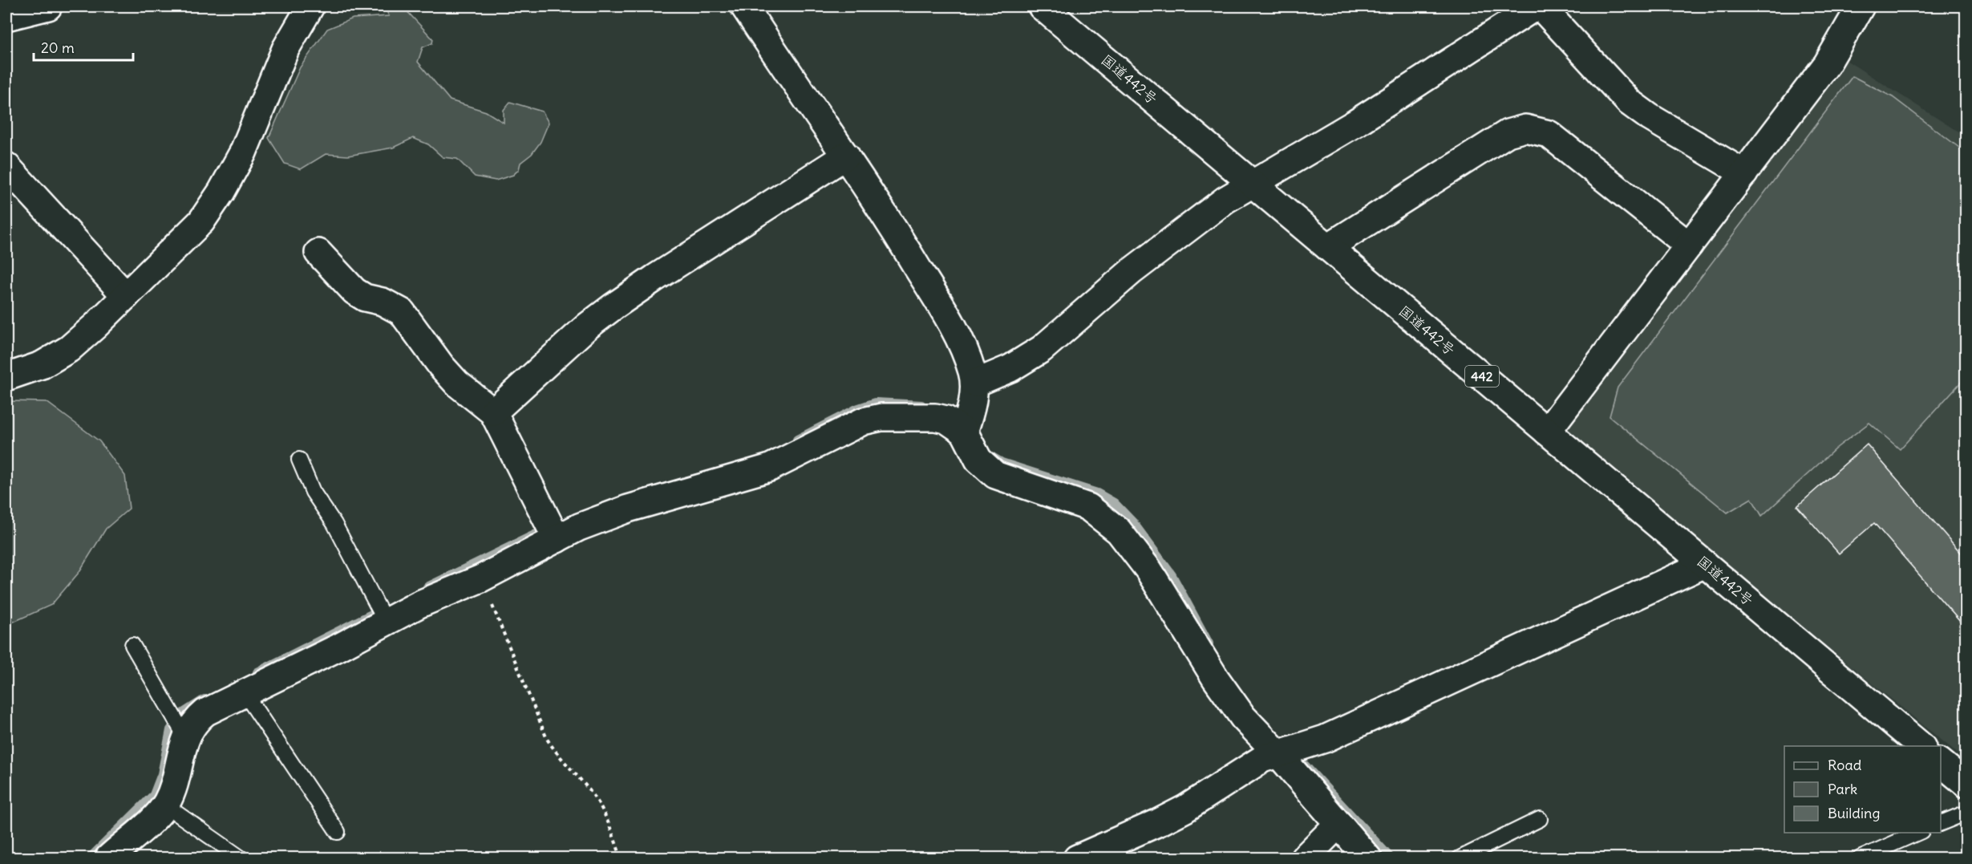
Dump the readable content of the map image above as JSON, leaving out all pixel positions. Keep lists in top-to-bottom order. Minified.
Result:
{"streets":{"main road":["国道442号","442"]},"legend":["Road","Park","Building"],"scale_bar":"20 m"}
